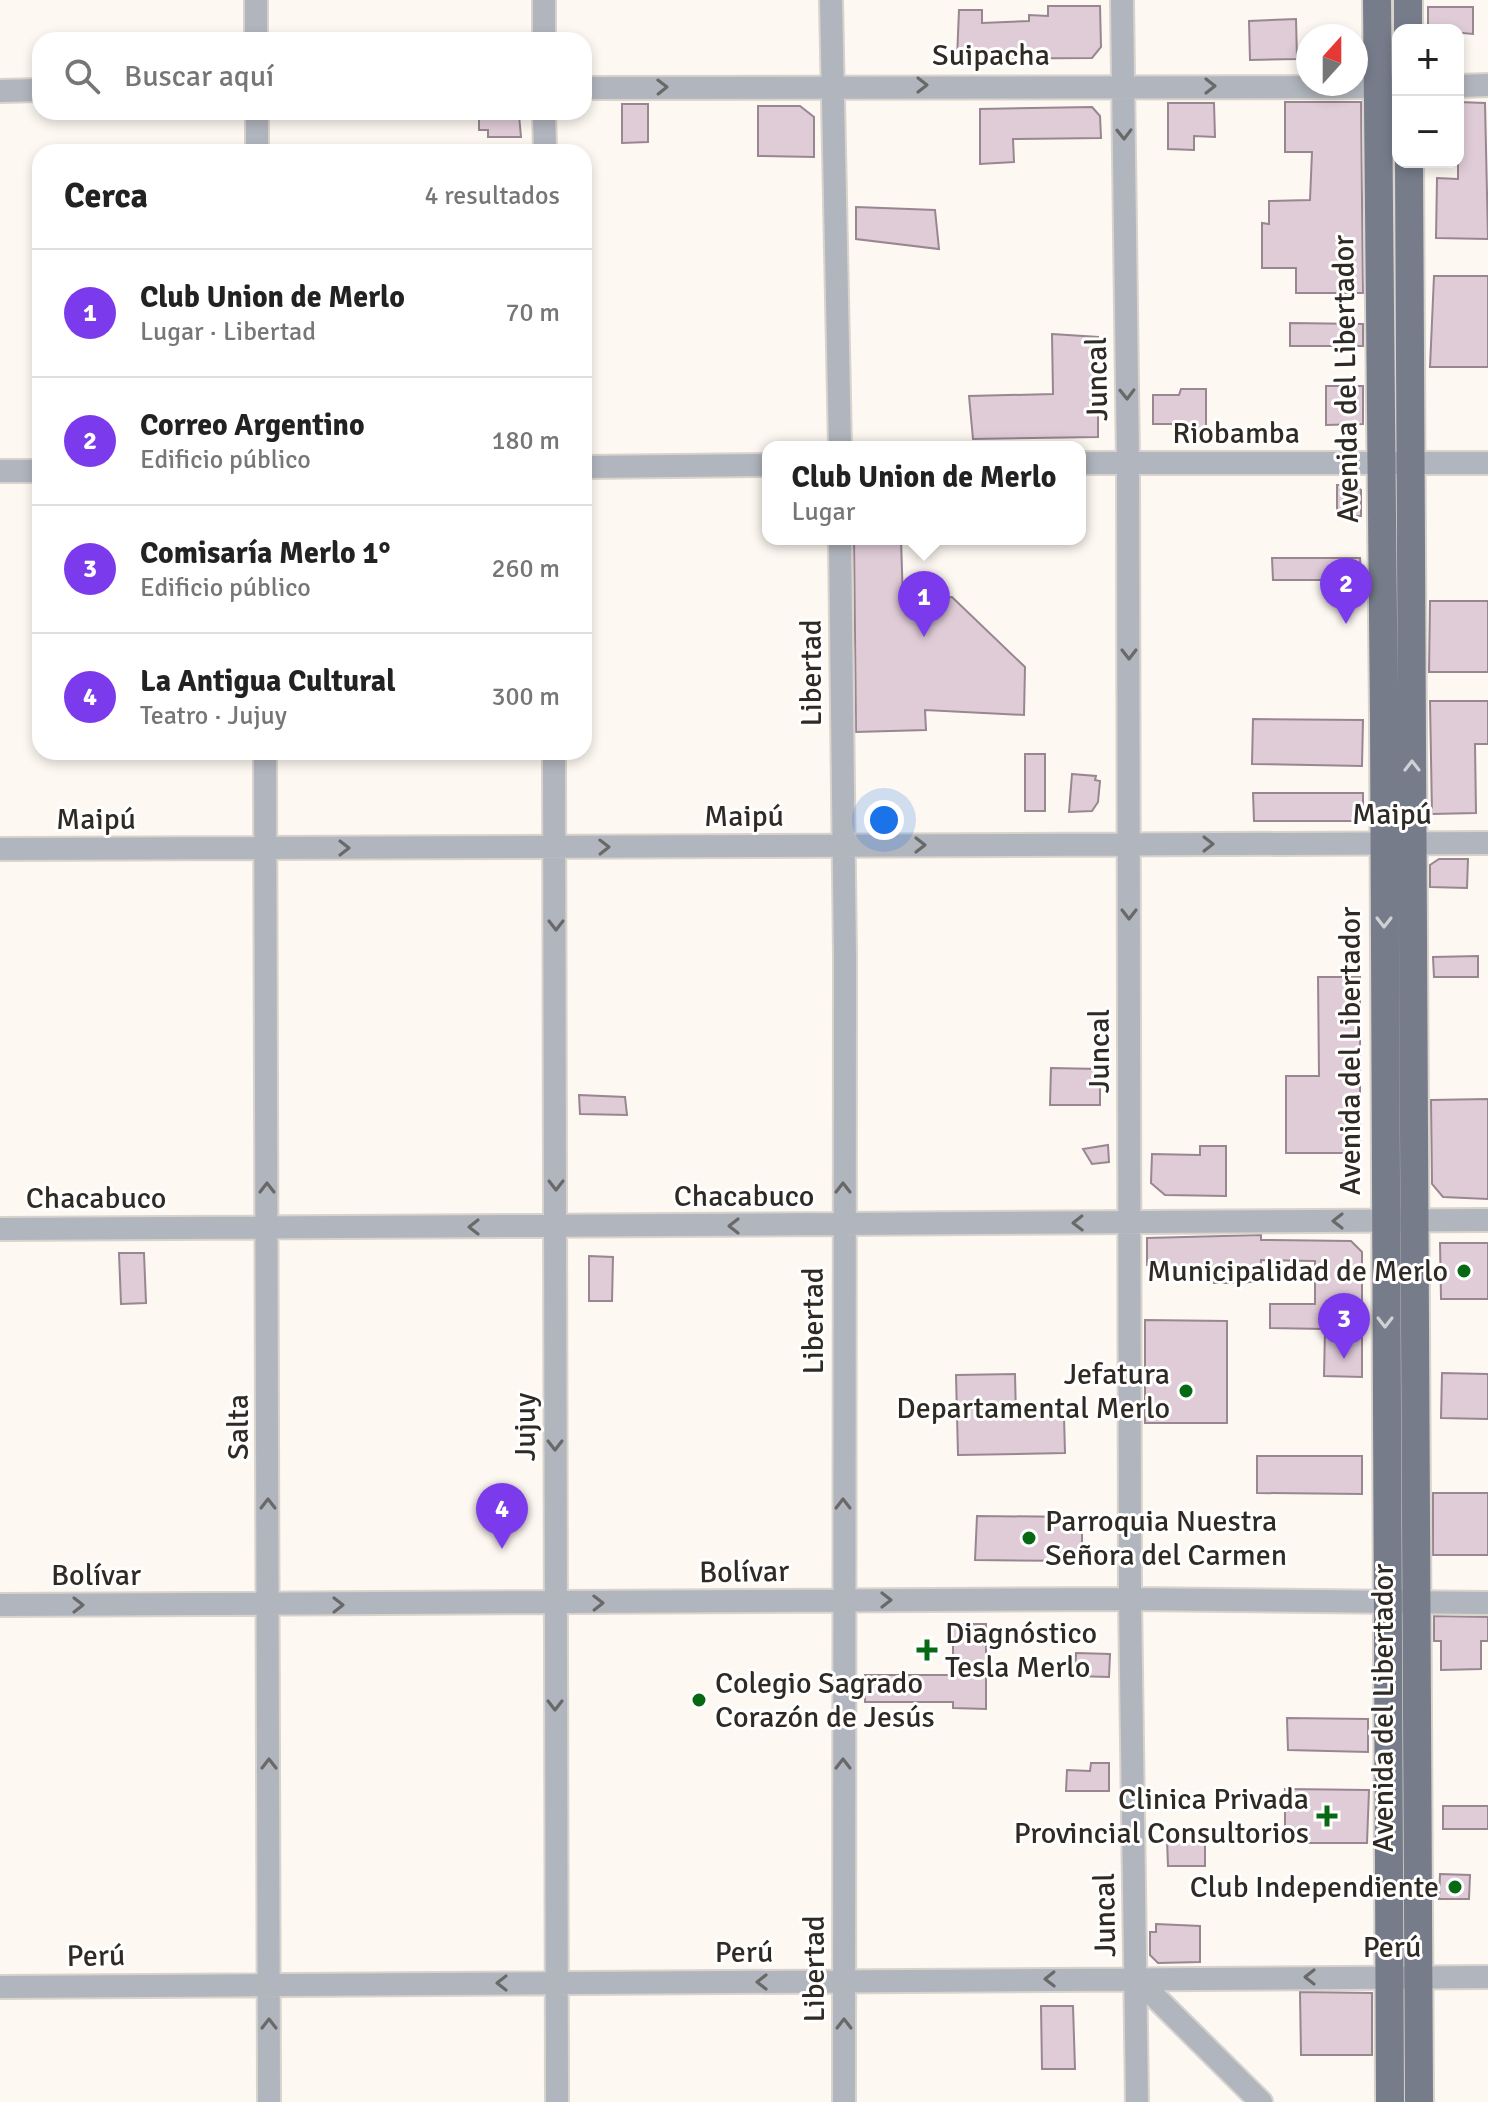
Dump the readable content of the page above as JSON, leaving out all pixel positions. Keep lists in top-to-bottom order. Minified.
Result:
{"streets":{"main road":["Avenida del Libertador"],"street":["Suipacha","Juncal","Riobamba","Libertad","Maipú","Chacabuco","Salta","Jujuy","Bolívar","Perú"]},"crossings":[["Suipacha","Juncal"],["Suipacha","Avenida del Libertador"],["Juncal","Riobamba"],["Juncal","Maipú"],["Juncal","Chacabuco"],["Juncal","Bolívar"],["Juncal","Perú"],["Avenida del Libertador","Riobamba"],["Avenida del Libertador","Maipú"],["Avenida del Libertador","Chacabuco"],["Avenida del Libertador","Bolívar"],["Avenida del Libertador","Perú"],["Libertad","Maipú"],["Libertad","Chacabuco"],["Libertad","Bolívar"],["Libertad","Perú"],["Maipú","Salta"],["Maipú","Jujuy"],["Chacabuco","Salta"],["Chacabuco","Jujuy"],["Salta","Bolívar"],["Salta","Perú"],["Jujuy","Bolívar"],["Jujuy","Perú"]],"one_way":["Suipacha","Juncal","Libertad","Maipú","Chacabuco","Salta","Jujuy","Bolívar","Perú"],"places":{"other":["Municipalidad de Merlo","Jefatura Departamental Merlo","Parroquia Nuestra Señora del Carmen","Colegio Sagrado Corazón de Jesús","Club Independiente"],"health":["Diagnóstico Tesla Merlo","Clinica Privada Provincial Consultorios"]},"north":"top","page":{"map_buttons":["+","−"],"search":"Buscar aquí","heading":["Cerca","4 resultados"],"list":[{"mark":"1","name":"Club Union de Merlo","note":"Lugar · Libertad","value":"70 m"},{"mark":"2","name":"Correo Argentino","note":"Edificio público","value":"180 m"},{"mark":"3","name":"Comisaría Merlo 1°","note":"Edificio público","value":"260 m"},{"mark":"4","name":"La Antigua Cultural","note":"Teatro · Jujuy","value":"300 m"}],"popup":["Club Union de Merlo","Lugar"],"pins":["2","1","3","4"]}}
